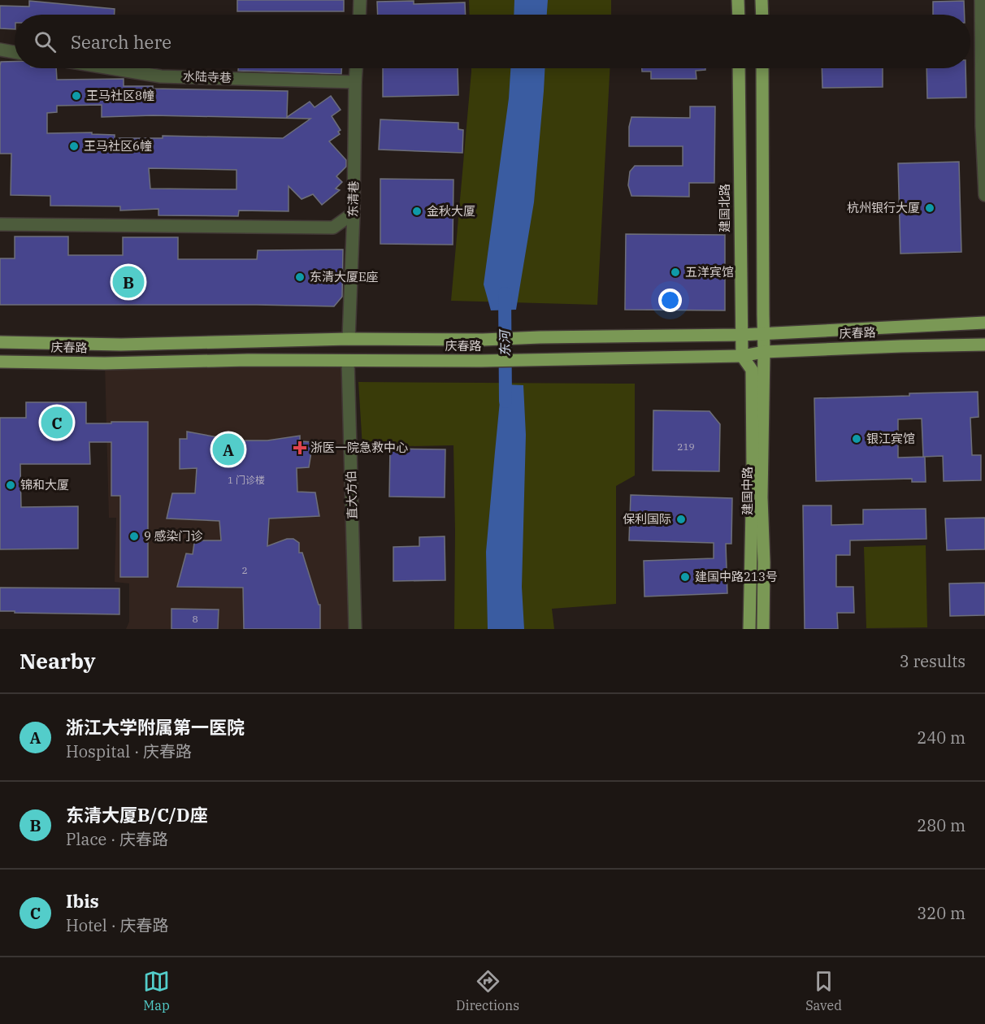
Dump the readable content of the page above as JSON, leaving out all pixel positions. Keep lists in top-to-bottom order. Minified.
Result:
{"streets":{"main road":["建国北路","庆春路","建国中路"],"street":["水陆寺巷","东清巷","直大方伯"]},"crossings":[["水陆寺巷","东清巷"],["东清巷","庆春路"],["建国北路","庆春路"],["建国北路","建国中路"],["庆春路","建国中路"],["庆春路","直大方伯"]],"water":["东河"],"places":{"other":["王马社区8幢","王马社区6幢","杭州银行大厦","金秋大厦","五洋宾馆","东清大厦E座","银江宾馆","锦和大厦","保利国际","9 感染门诊","建国中路213号"],"health":["浙医一院急救中心"]},"house_numbers":["219","1 门诊楼","2","8"],"page":{"search":"Search here","pins":["B","C","A"],"heading":["Nearby","3 results"],"list":[{"mark":"A","name":"浙江大学附属第一医院","note":"Hospital · 庆春路","value":"240 m"},{"mark":"B","name":"东清大厦B/C/D座","note":"Place · 庆春路","value":"280 m"},{"mark":"C","name":"Ibis","note":"Hotel · 庆春路","value":"320 m"}],"nav":["Map","Directions","Saved"]}}
